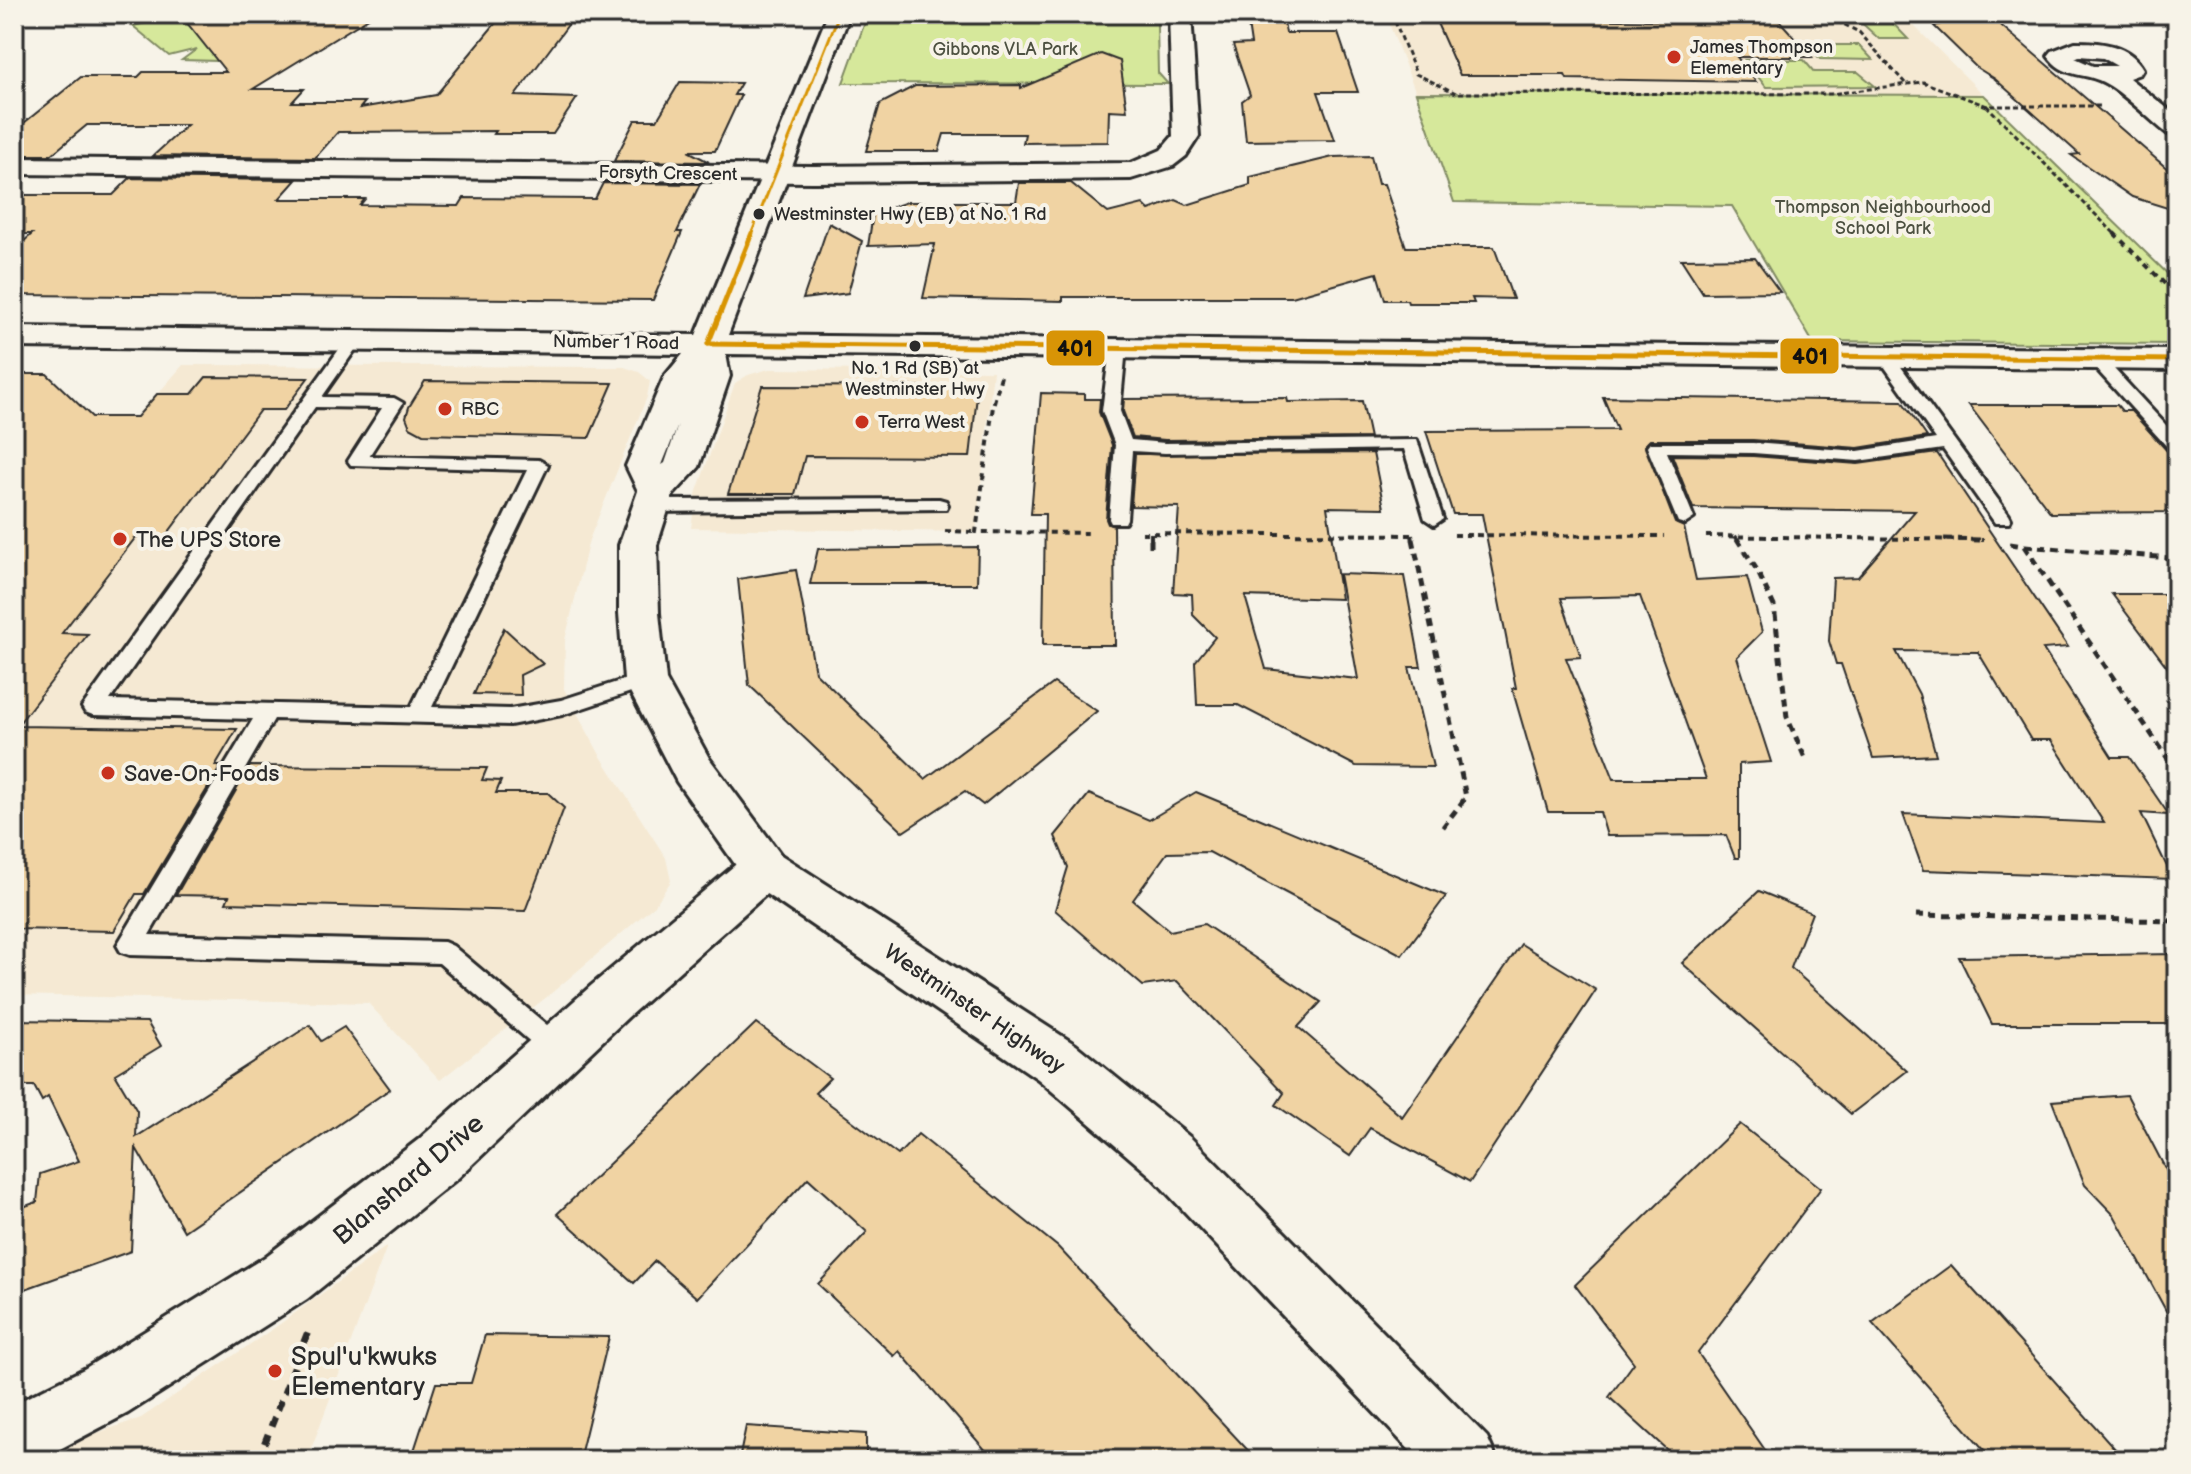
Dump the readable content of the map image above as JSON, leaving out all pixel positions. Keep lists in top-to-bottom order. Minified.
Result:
{"streets":{"street":["Forsyth Crescent","Number 1 Road","Westminster Highway","Blanshard Drive"]},"crossings":[["Forsyth Crescent","Westminster Highway"],["Number 1 Road","Westminster Highway"],["Westminster Highway","Blanshard Drive"]],"parks":["Gibbons VLA Park","Thompson Neighbourhood School Park"],"places":["James Thompson Elementary","Westminster Hwy (EB) at No. 1 Rd","No. 1 Rd (SB) at Westminster Hwy","RBC","Terra West","The UPS Store","Save-On-Foods","Spul'u'kwuks Elementary"],"lines":["transit line 401"]}
